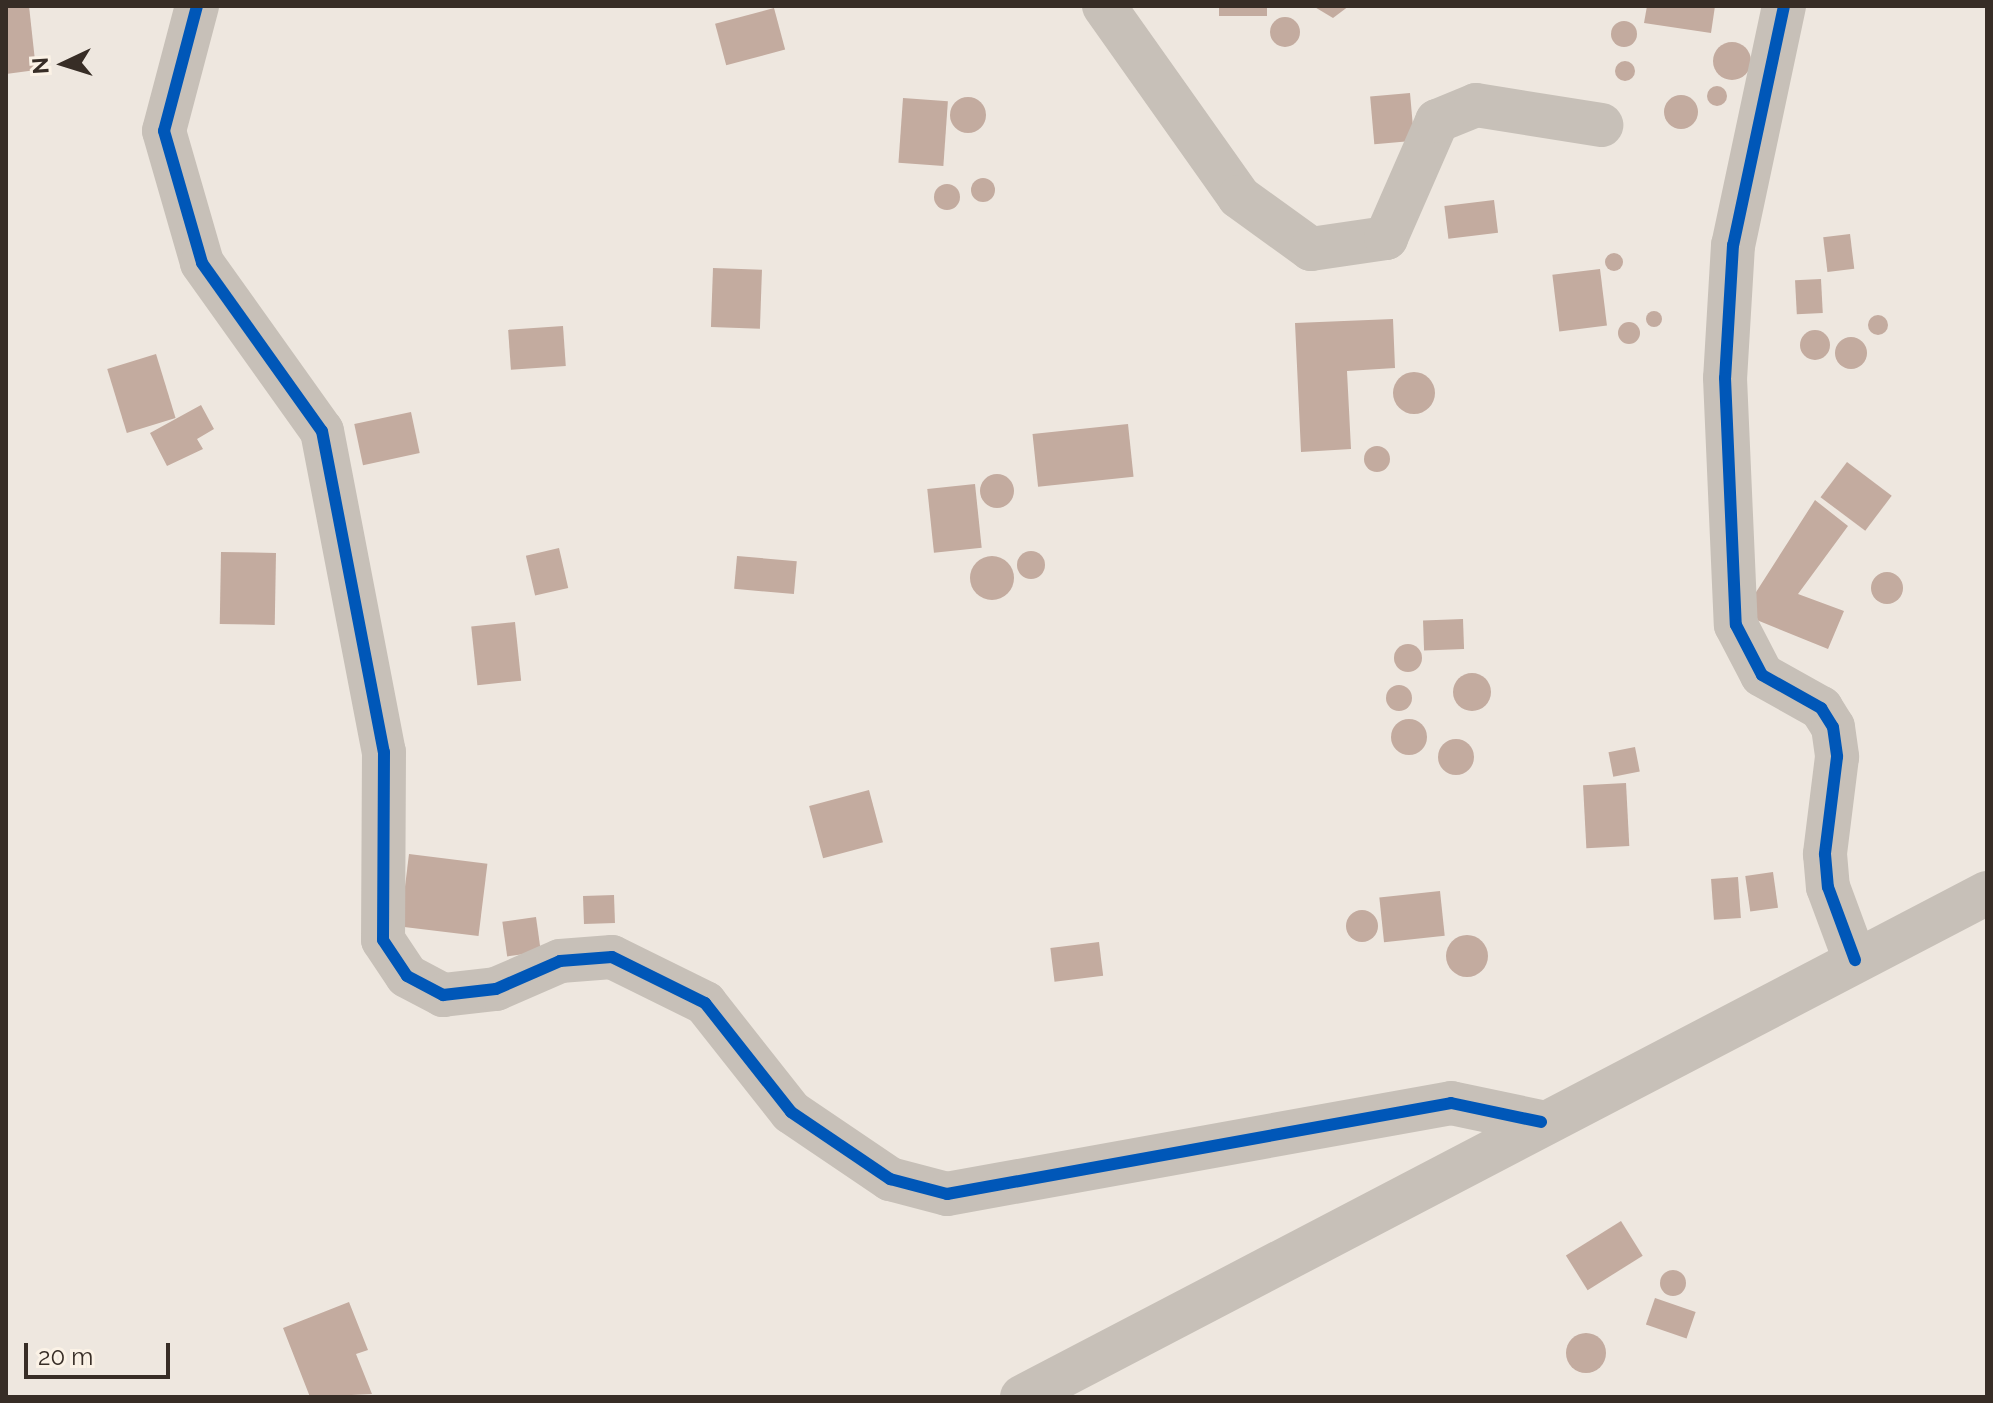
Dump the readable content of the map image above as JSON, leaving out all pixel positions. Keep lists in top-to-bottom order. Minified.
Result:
{"scale_bar":"20 m","north":"left"}
